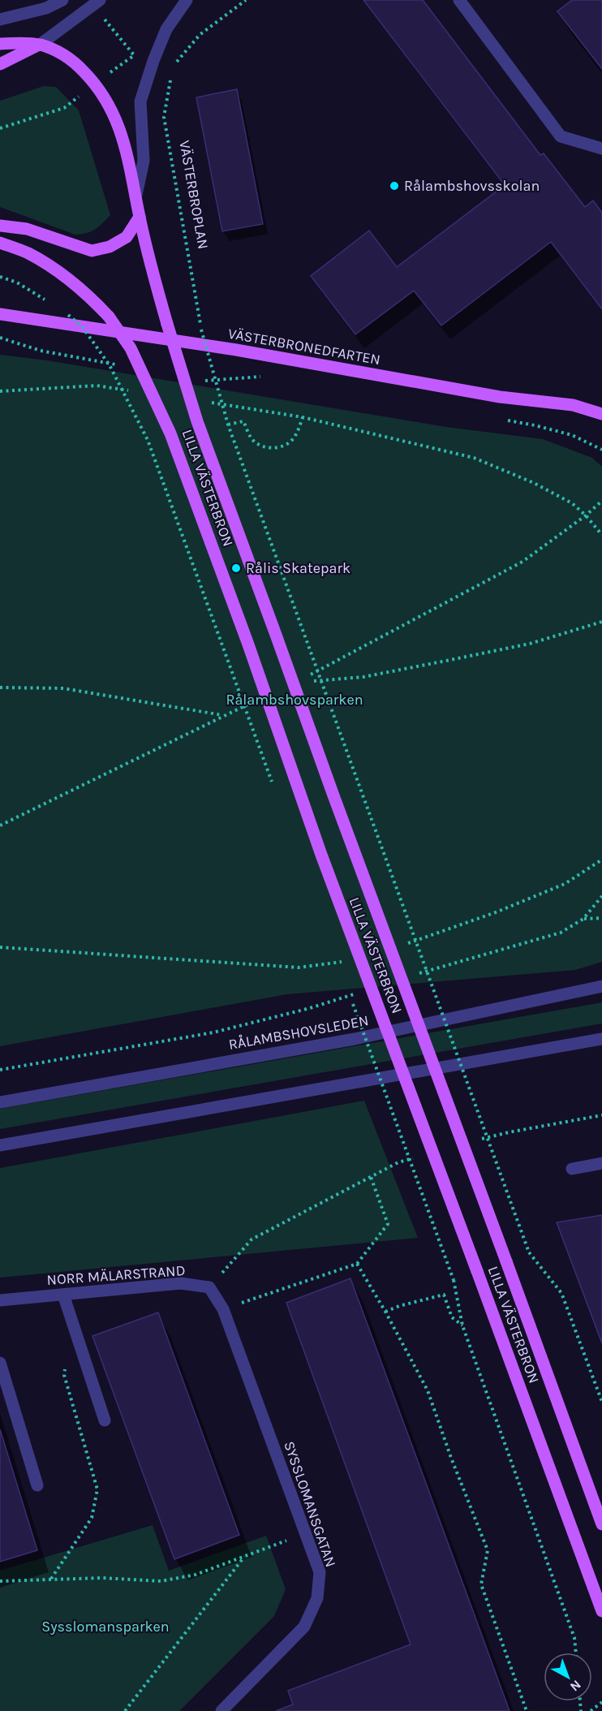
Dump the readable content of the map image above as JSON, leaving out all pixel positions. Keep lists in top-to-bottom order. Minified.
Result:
{"streets":{"main road":["VÄSTERBRONEDFARTEN","LILLA VÄSTERBRON"],"street":["RÅLAMBSHOVSLEDEN","NORR MÄLARSTRAND","SYSSLOMANSGATAN"],"path":["VÄSTERBROPLAN"]},"parks":["Rålambshovsparken","Sysslomansparken"],"places":["Rålambshovsskolan","Rålis Skatepark"],"north":"bottom right"}
